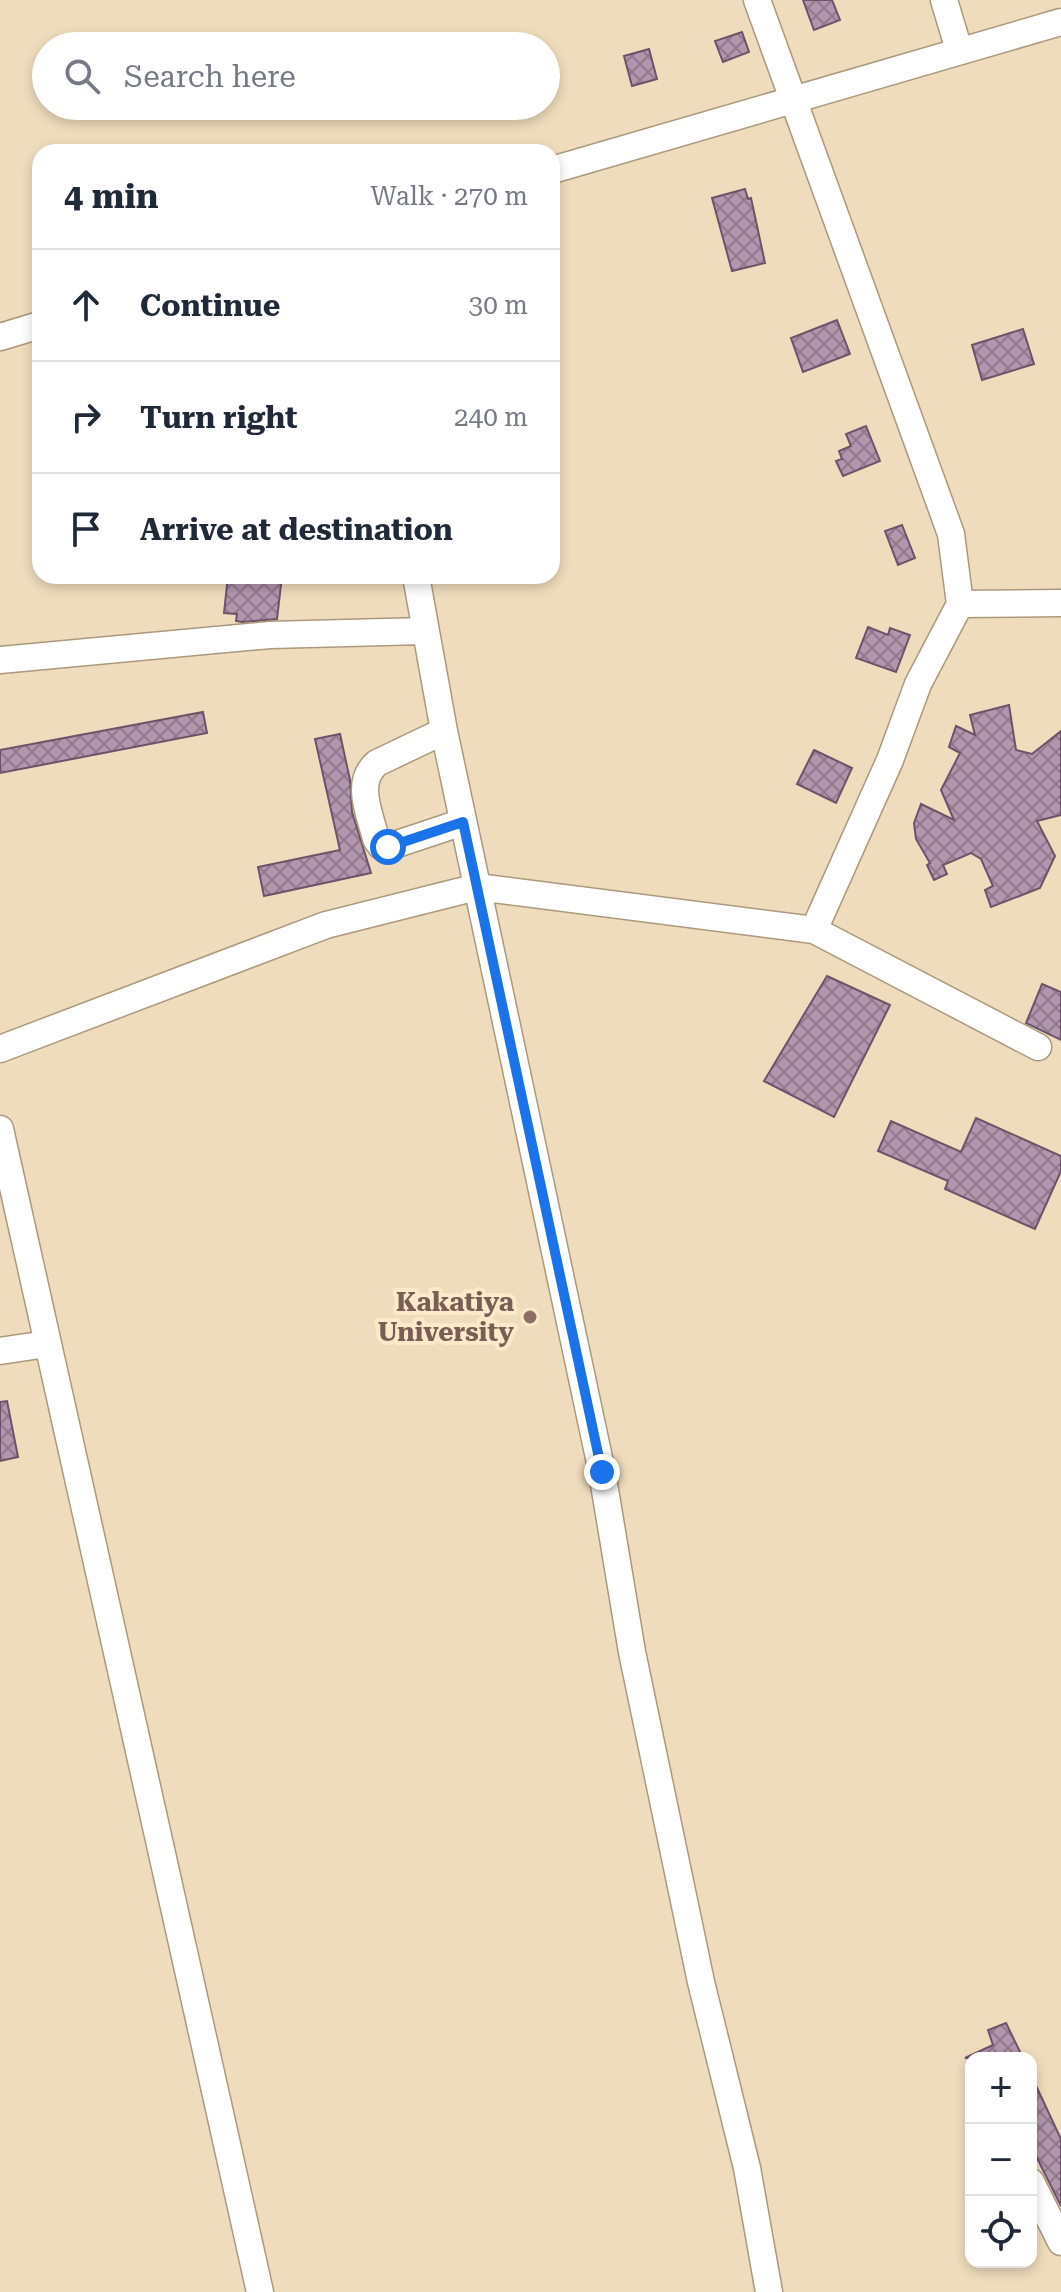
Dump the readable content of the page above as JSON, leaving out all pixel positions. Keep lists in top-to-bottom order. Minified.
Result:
{"places":["Kakatiya University"],"page":{"search":"Search here","heading":["4 min","Walk · 270 m"],"list":[["Continue","30 m"],["Turn right","240 m"],"Arrive at destination"],"map_buttons":["+","−"]}}
